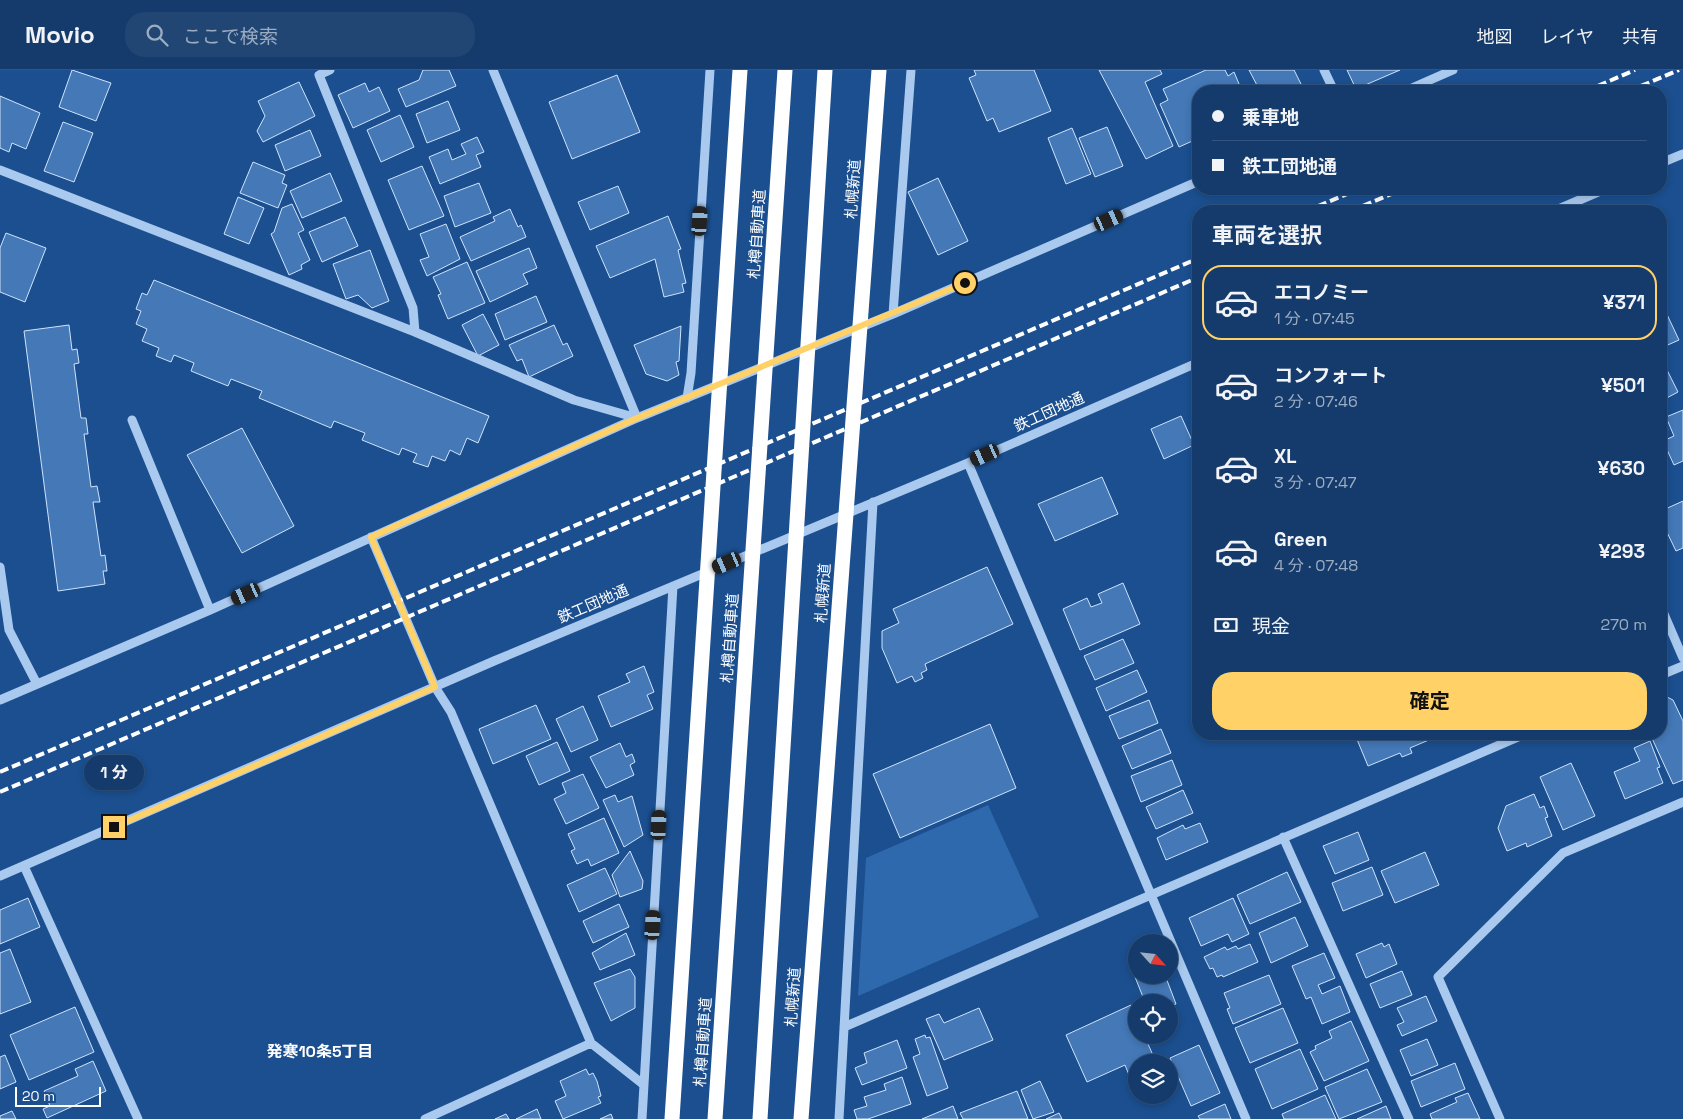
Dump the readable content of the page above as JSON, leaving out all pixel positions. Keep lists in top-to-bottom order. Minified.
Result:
{"streets":{"highway":["札幌新道","札樽自動車道"],"street":["鉄工団地通"]},"districts":["発寒10条5丁目"],"scale_bar":"20 m","north":"bottom right","page":{"header":"Movio","search":"ここで検索","nav":["地図","レイヤ","共有"],"banner":["乗車地","鉄工団地通"],"heading":"車両を選択","list":[{"name":"エコノミー","note":"1 分 · 07:45","value":"¥371"},{"name":"コンフォート","note":"2 分 · 07:46","value":"¥501"},{"name":"XL","note":"3 分 · 07:47","value":"¥630"},{"name":"Green","note":"4 分 · 07:48","value":"¥293"}],"pay":["現金","270 m"],"buttons":"確定","bubble":"1 分","scale":"20 m"}}
